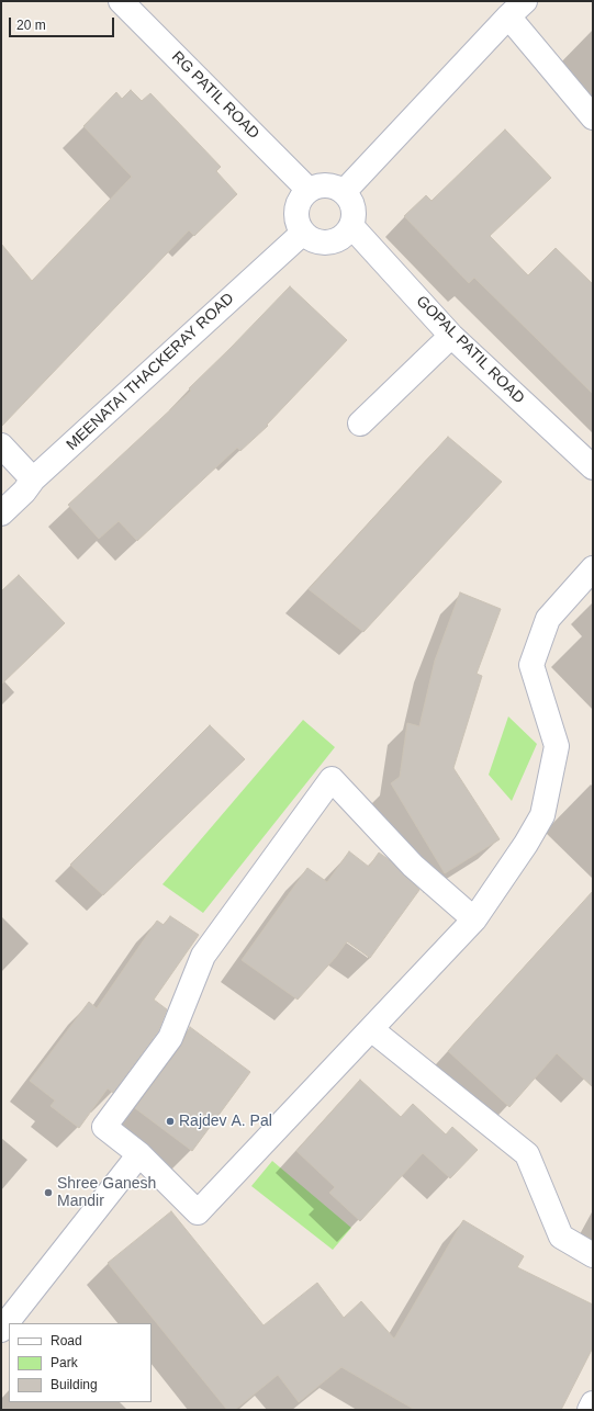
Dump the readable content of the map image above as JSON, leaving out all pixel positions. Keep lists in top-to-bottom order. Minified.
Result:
{"streets":{"street":["RG PATIL ROAD","GOPAL PATIL ROAD","MEENATAI THACKERAY ROAD"]},"crossings":[["RG PATIL ROAD","GOPAL PATIL ROAD"],["RG PATIL ROAD","MEENATAI THACKERAY ROAD"],["GOPAL PATIL ROAD","MEENATAI THACKERAY ROAD"]],"places":["Rajdev A. Pal","Shree Ganesh Mandir"],"legend":["Road","Park","Building"],"scale_bar":"20 m"}
